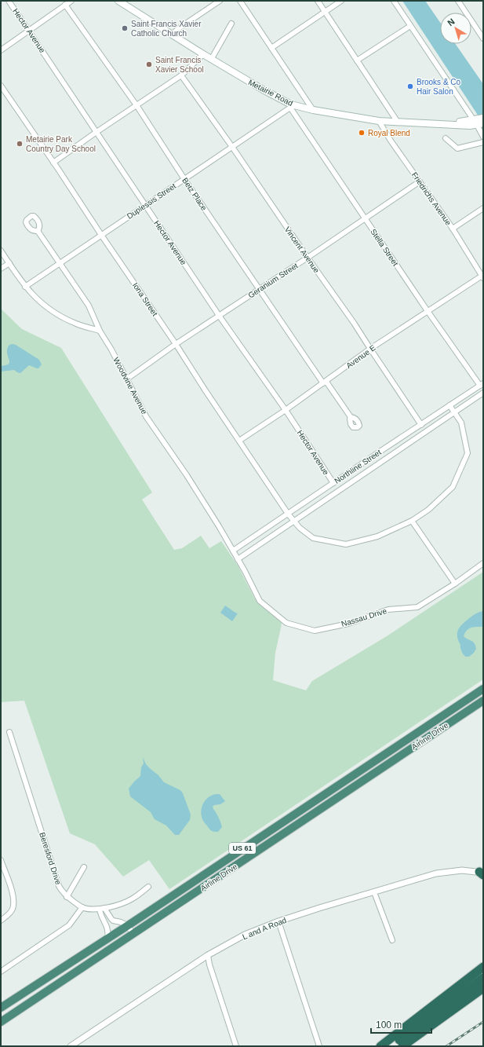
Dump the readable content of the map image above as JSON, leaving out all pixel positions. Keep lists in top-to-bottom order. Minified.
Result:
{"streets":{"highway":["Airline Drive","US 61"],"main road":["Metairie Road"],"street":["Hector Avenue","Betz Place","Friedrichs Avenue","Duplessis Street","Stella Street","Vincent Avenue","Geranium Street","Iona Street","Avenue E","Woodvine Avenue","Northline Street","Nassau Drive","Beresford Drive","L and A Road"]},"crossings":[["Hector Avenue","Duplessis Street"],["Hector Avenue","Geranium Street"],["Hector Avenue","Avenue E"],["Hector Avenue","Northline Street"],["Metairie Road","Friedrichs Avenue"],["Metairie Road","Duplessis Street"],["Metairie Road","Stella Street"],["Betz Place","Duplessis Street"],["Betz Place","Geranium Street"],["Betz Place","Avenue E"],["Friedrichs Avenue","Geranium Street"],["Friedrichs Avenue","Avenue E"],["Duplessis Street","Stella Street"],["Duplessis Street","Vincent Avenue"],["Duplessis Street","Iona Street"],["Duplessis Street","Woodvine Avenue"],["Stella Street","Geranium Street"],["Stella Street","Avenue E"],["Stella Street","Northline Street"],["Vincent Avenue","Geranium Street"],["Vincent Avenue","Avenue E"],["Vincent Avenue","Northline Street"],["Geranium Street","Iona Street"],["Geranium Street","Woodvine Avenue"],["Iona Street","Avenue E"],["Iona Street","Northline Street"],["Woodvine Avenue","Northline Street"],["Woodvine Avenue","Nassau Drive"],["Northline Street","Nassau Drive"]],"places":["Saint Francis Xavier Catholic Church","Saint Francis Xavier School","Brooks & Co Hair Salon","Royal Blend","Metairie Park Country Day School"],"scale_bar":"100 m","north":"top left"}
